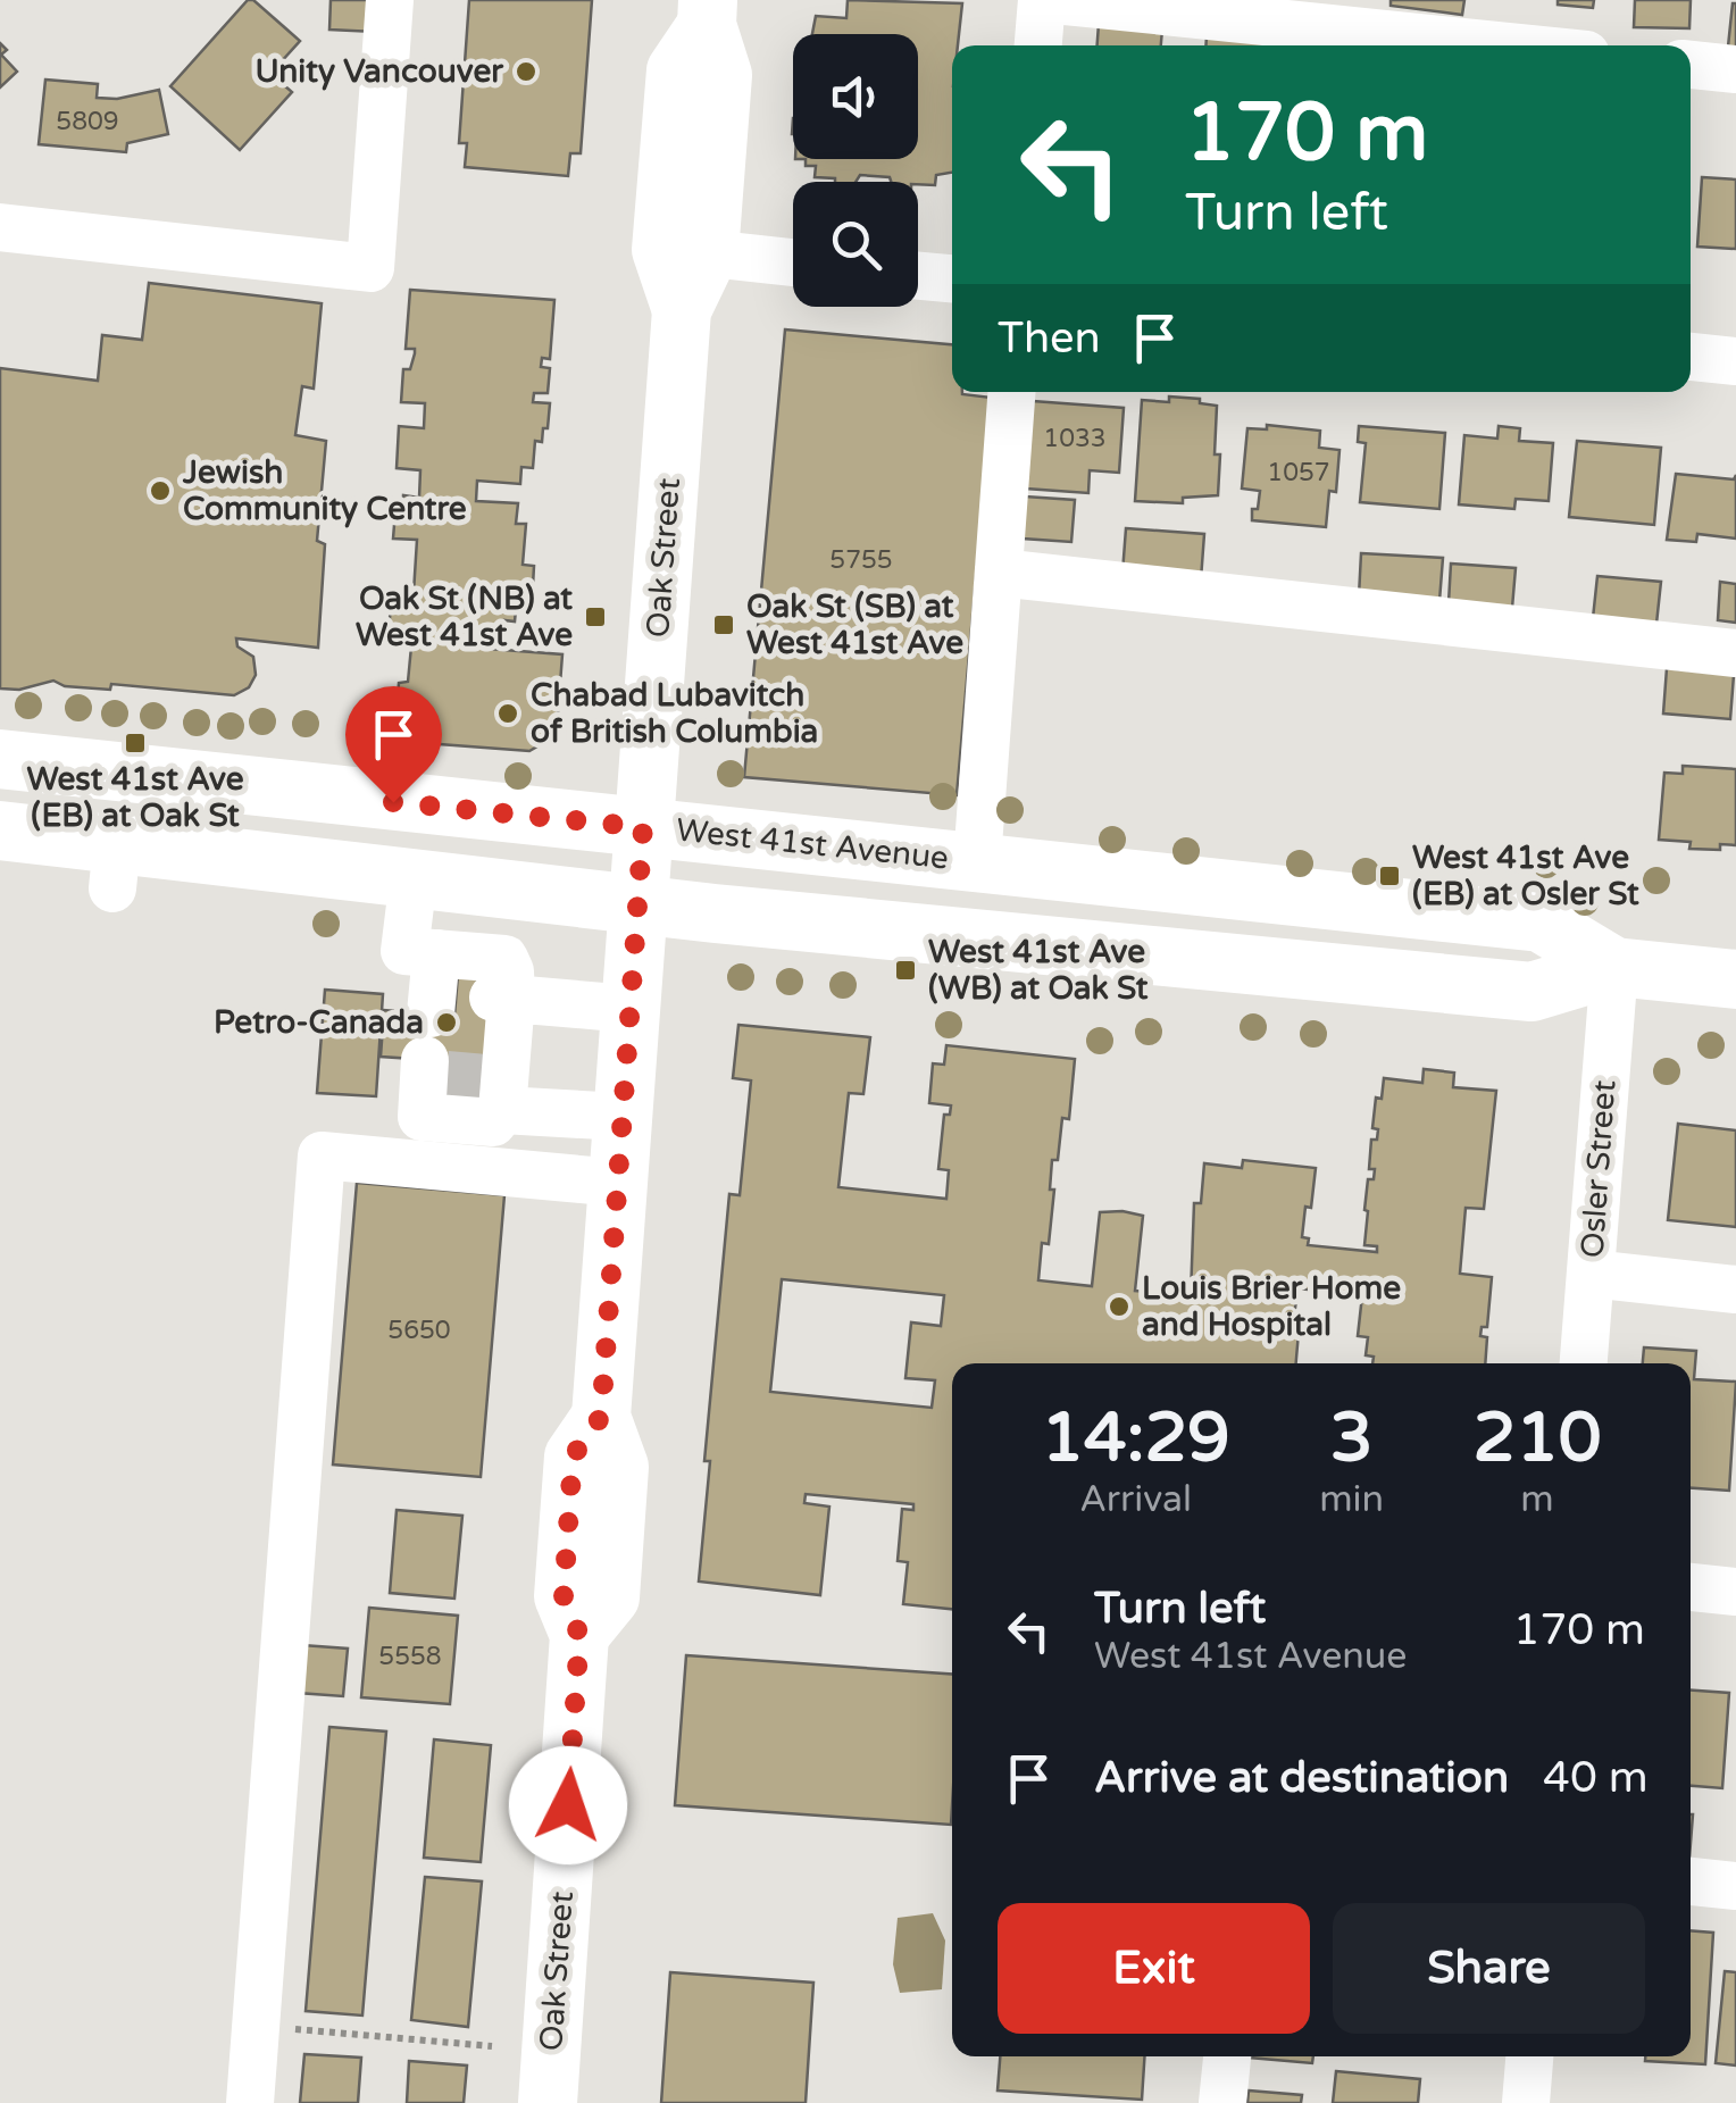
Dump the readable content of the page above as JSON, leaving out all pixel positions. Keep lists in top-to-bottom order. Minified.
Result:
{"streets":{"main road":["Oak Street","West 41st Avenue"],"street":["Osler Street"]},"crossings":[["Oak Street","West 41st Avenue"],["West 41st Avenue","Osler Street"]],"places":{"other":["Unity Vancouver","Jewish Community Centre","Chabad Lubavitch of British Columbia","Petro-Canada","Louis Brier Home and Hospital"],"transit":["Oak St (NB) at West 41st Ave","Oak St (SB) at West 41st Ave","West 41st Ave (EB) at Oak St","West 41st Ave (EB) at Osler St","West 41st Ave (WB) at Oak St"]},"house_numbers":["5809","1033","1057","5755","5650","5558"],"page":{"turn":["170 m","Turn left"],"then":"Then","eta":["14:29","Arrival","3","min","210","m"],"list":[{"name":"Turn left","note":"West 41st Avenue","value":"170 m"},{"name":"Arrive at destination","value":"40 m"}],"buttons":["Exit","Share"]}}
